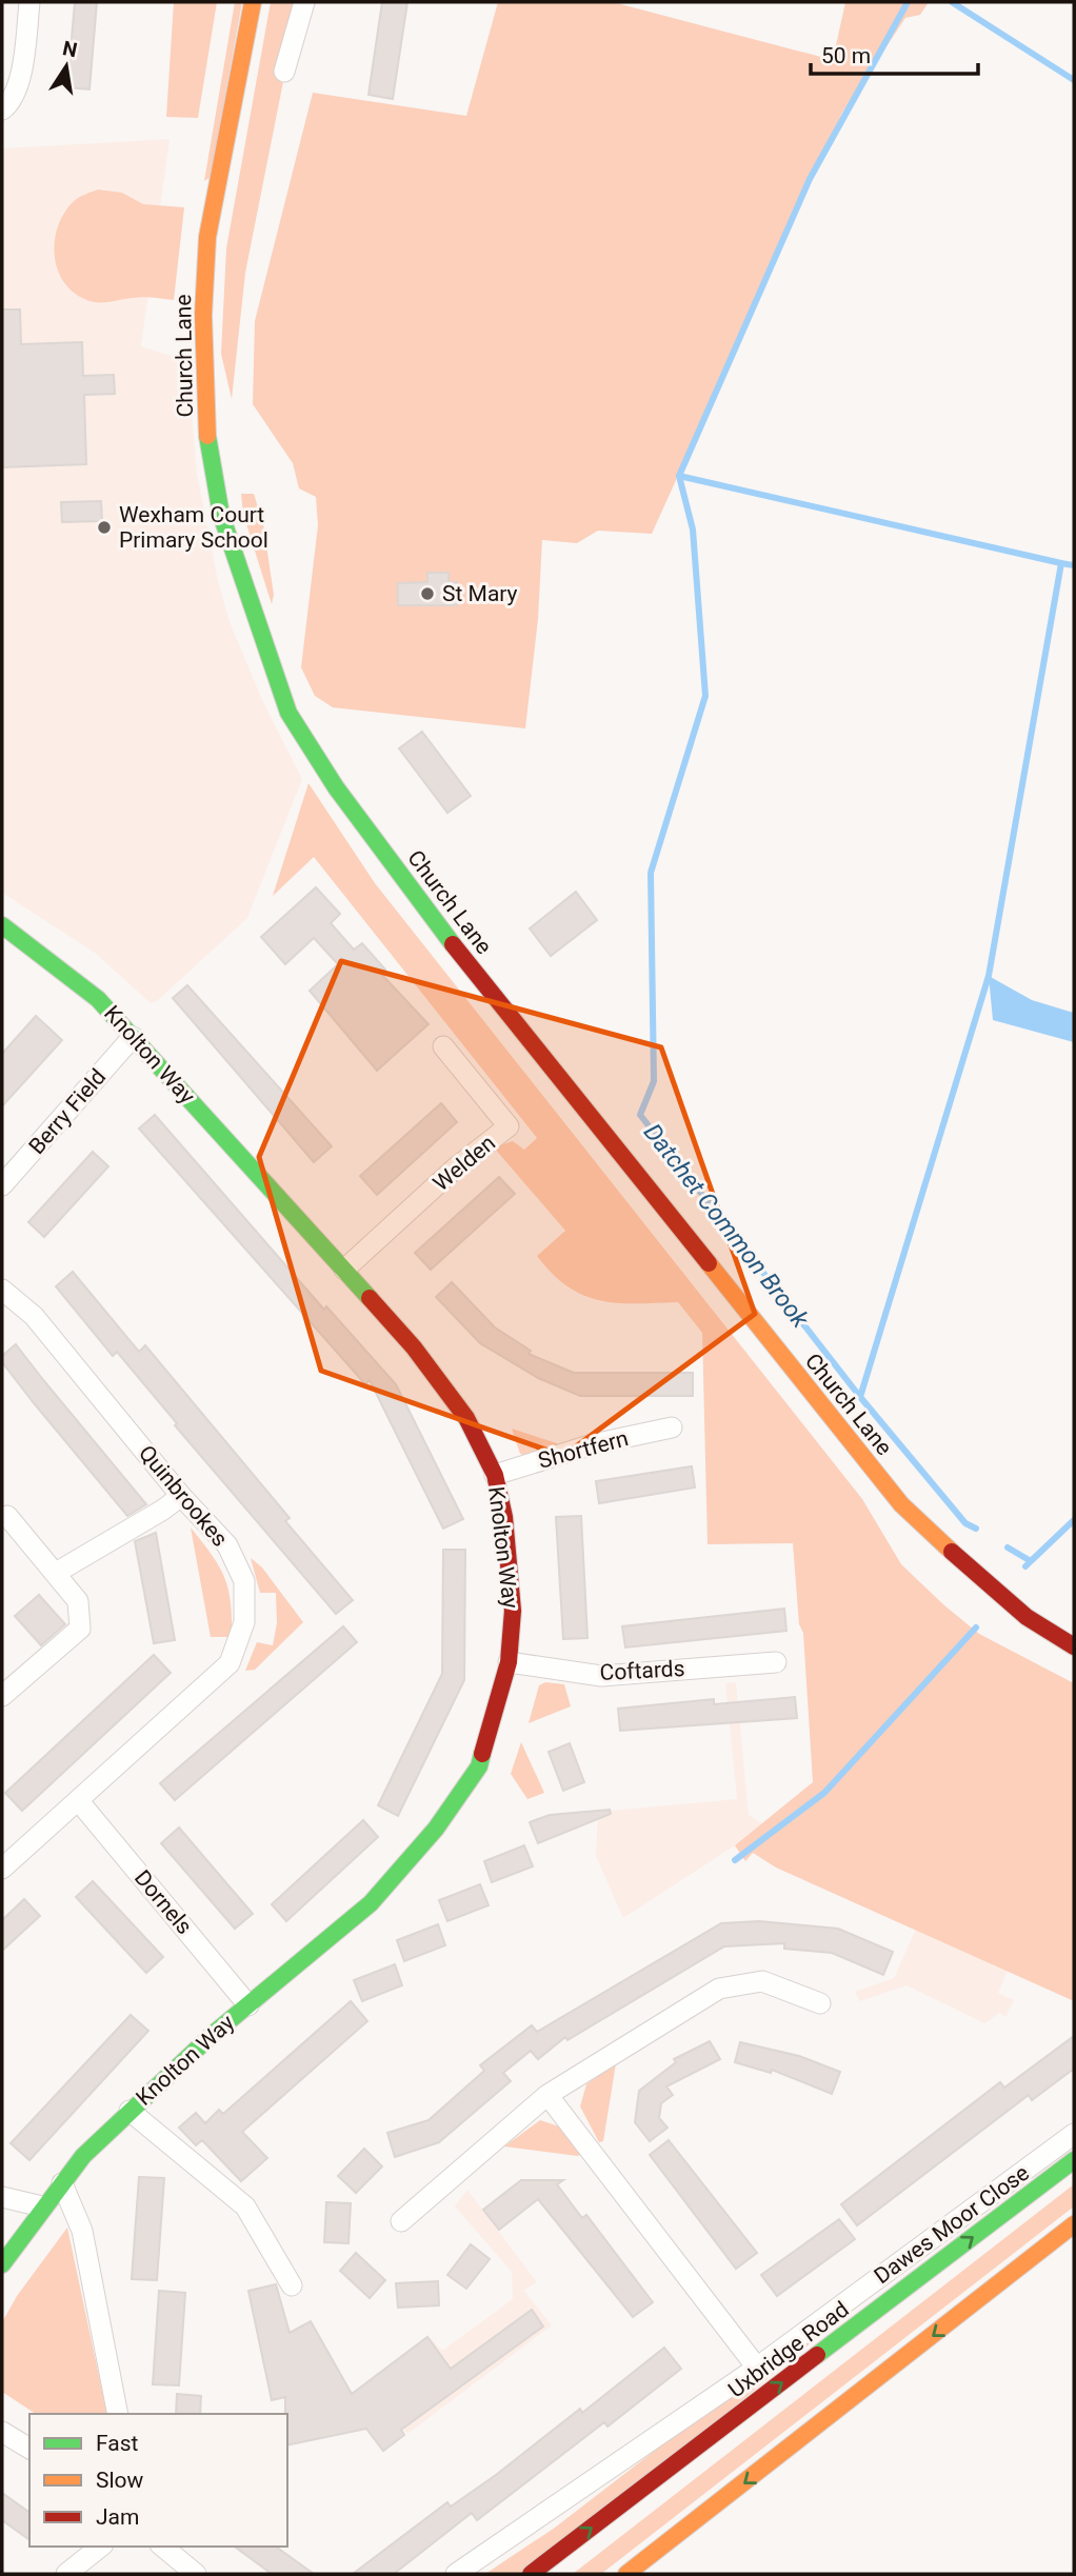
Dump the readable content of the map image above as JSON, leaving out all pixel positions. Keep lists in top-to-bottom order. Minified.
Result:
{"streets":{"street":["Church Lane","Knolton Way","Berry Field","Welden","Shortfern","Quinbrookes","Coftards","Dornels","Dawes Moor Close","Uxbridge Road"]},"crossings":[["Knolton Way","Berry Field"],["Knolton Way","Welden"],["Knolton Way","Shortfern"],["Knolton Way","Coftards"],["Knolton Way","Dornels"],["Quinbrookes","Dornels"]],"water":["Datchet Common Brook"],"places":["Wexham Court Primary School","St Mary"],"legend":["Fast","Slow","Jam"],"scale_bar":"50 m","north":"top"}
